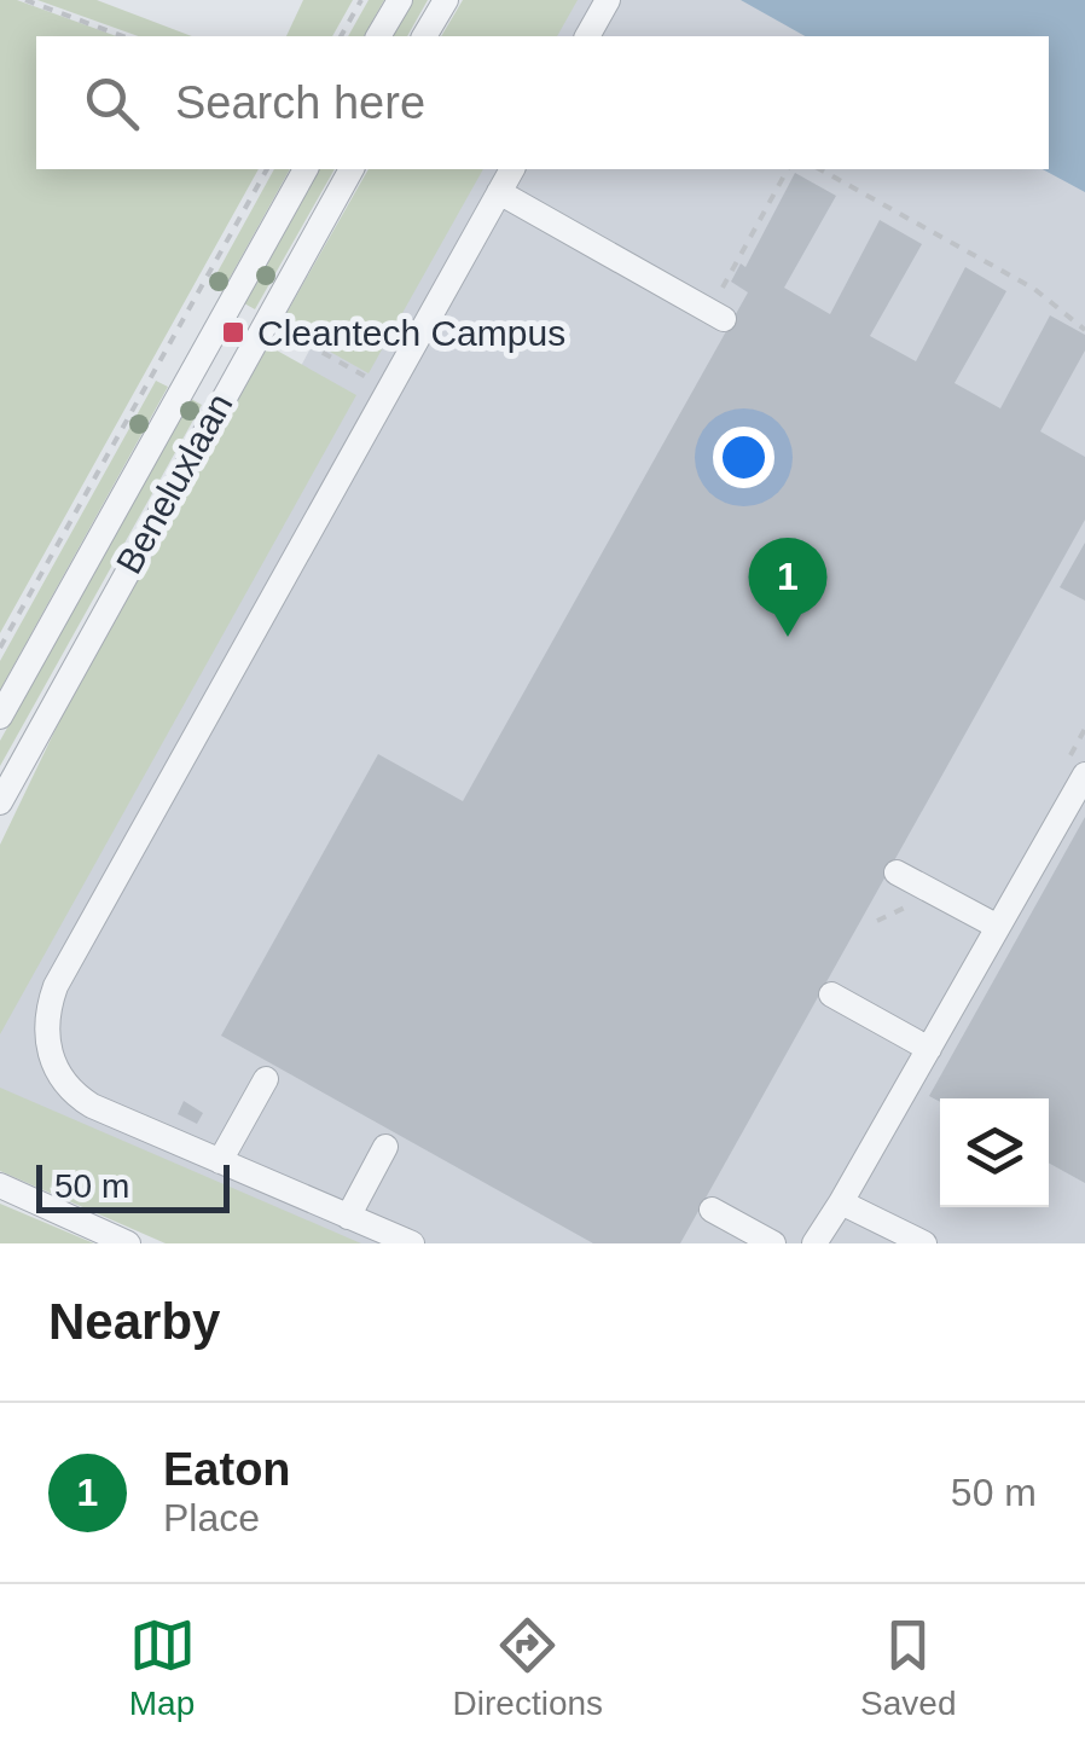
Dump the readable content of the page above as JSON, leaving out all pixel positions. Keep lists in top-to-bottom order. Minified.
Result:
{"streets":{"street":["Beneluxlaan"]},"places":{"transit":["Cleantech Campus"]},"scale_bar":"50 m","page":{"search":"Search here","pins":"1","scale":"50 m","heading":"Nearby","list":[{"mark":"1","name":"Eaton","note":"Place","value":"50 m"}],"nav":["Map","Directions","Saved"]}}
